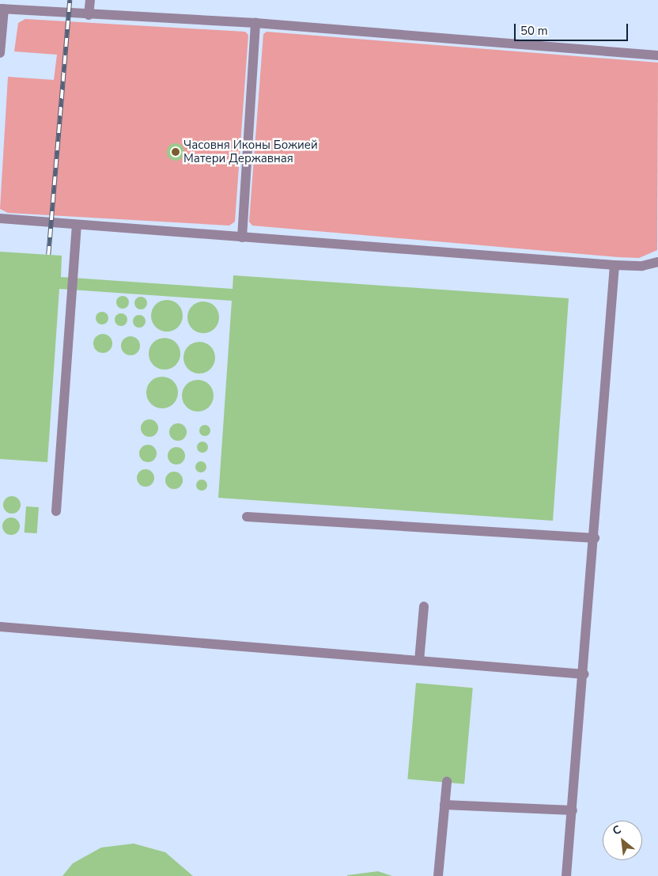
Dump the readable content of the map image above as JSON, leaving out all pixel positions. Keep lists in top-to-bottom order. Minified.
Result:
{"places":["Часовня Иконы Божией Матери Державная"],"scale_bar":"50 m","north":"top left"}
